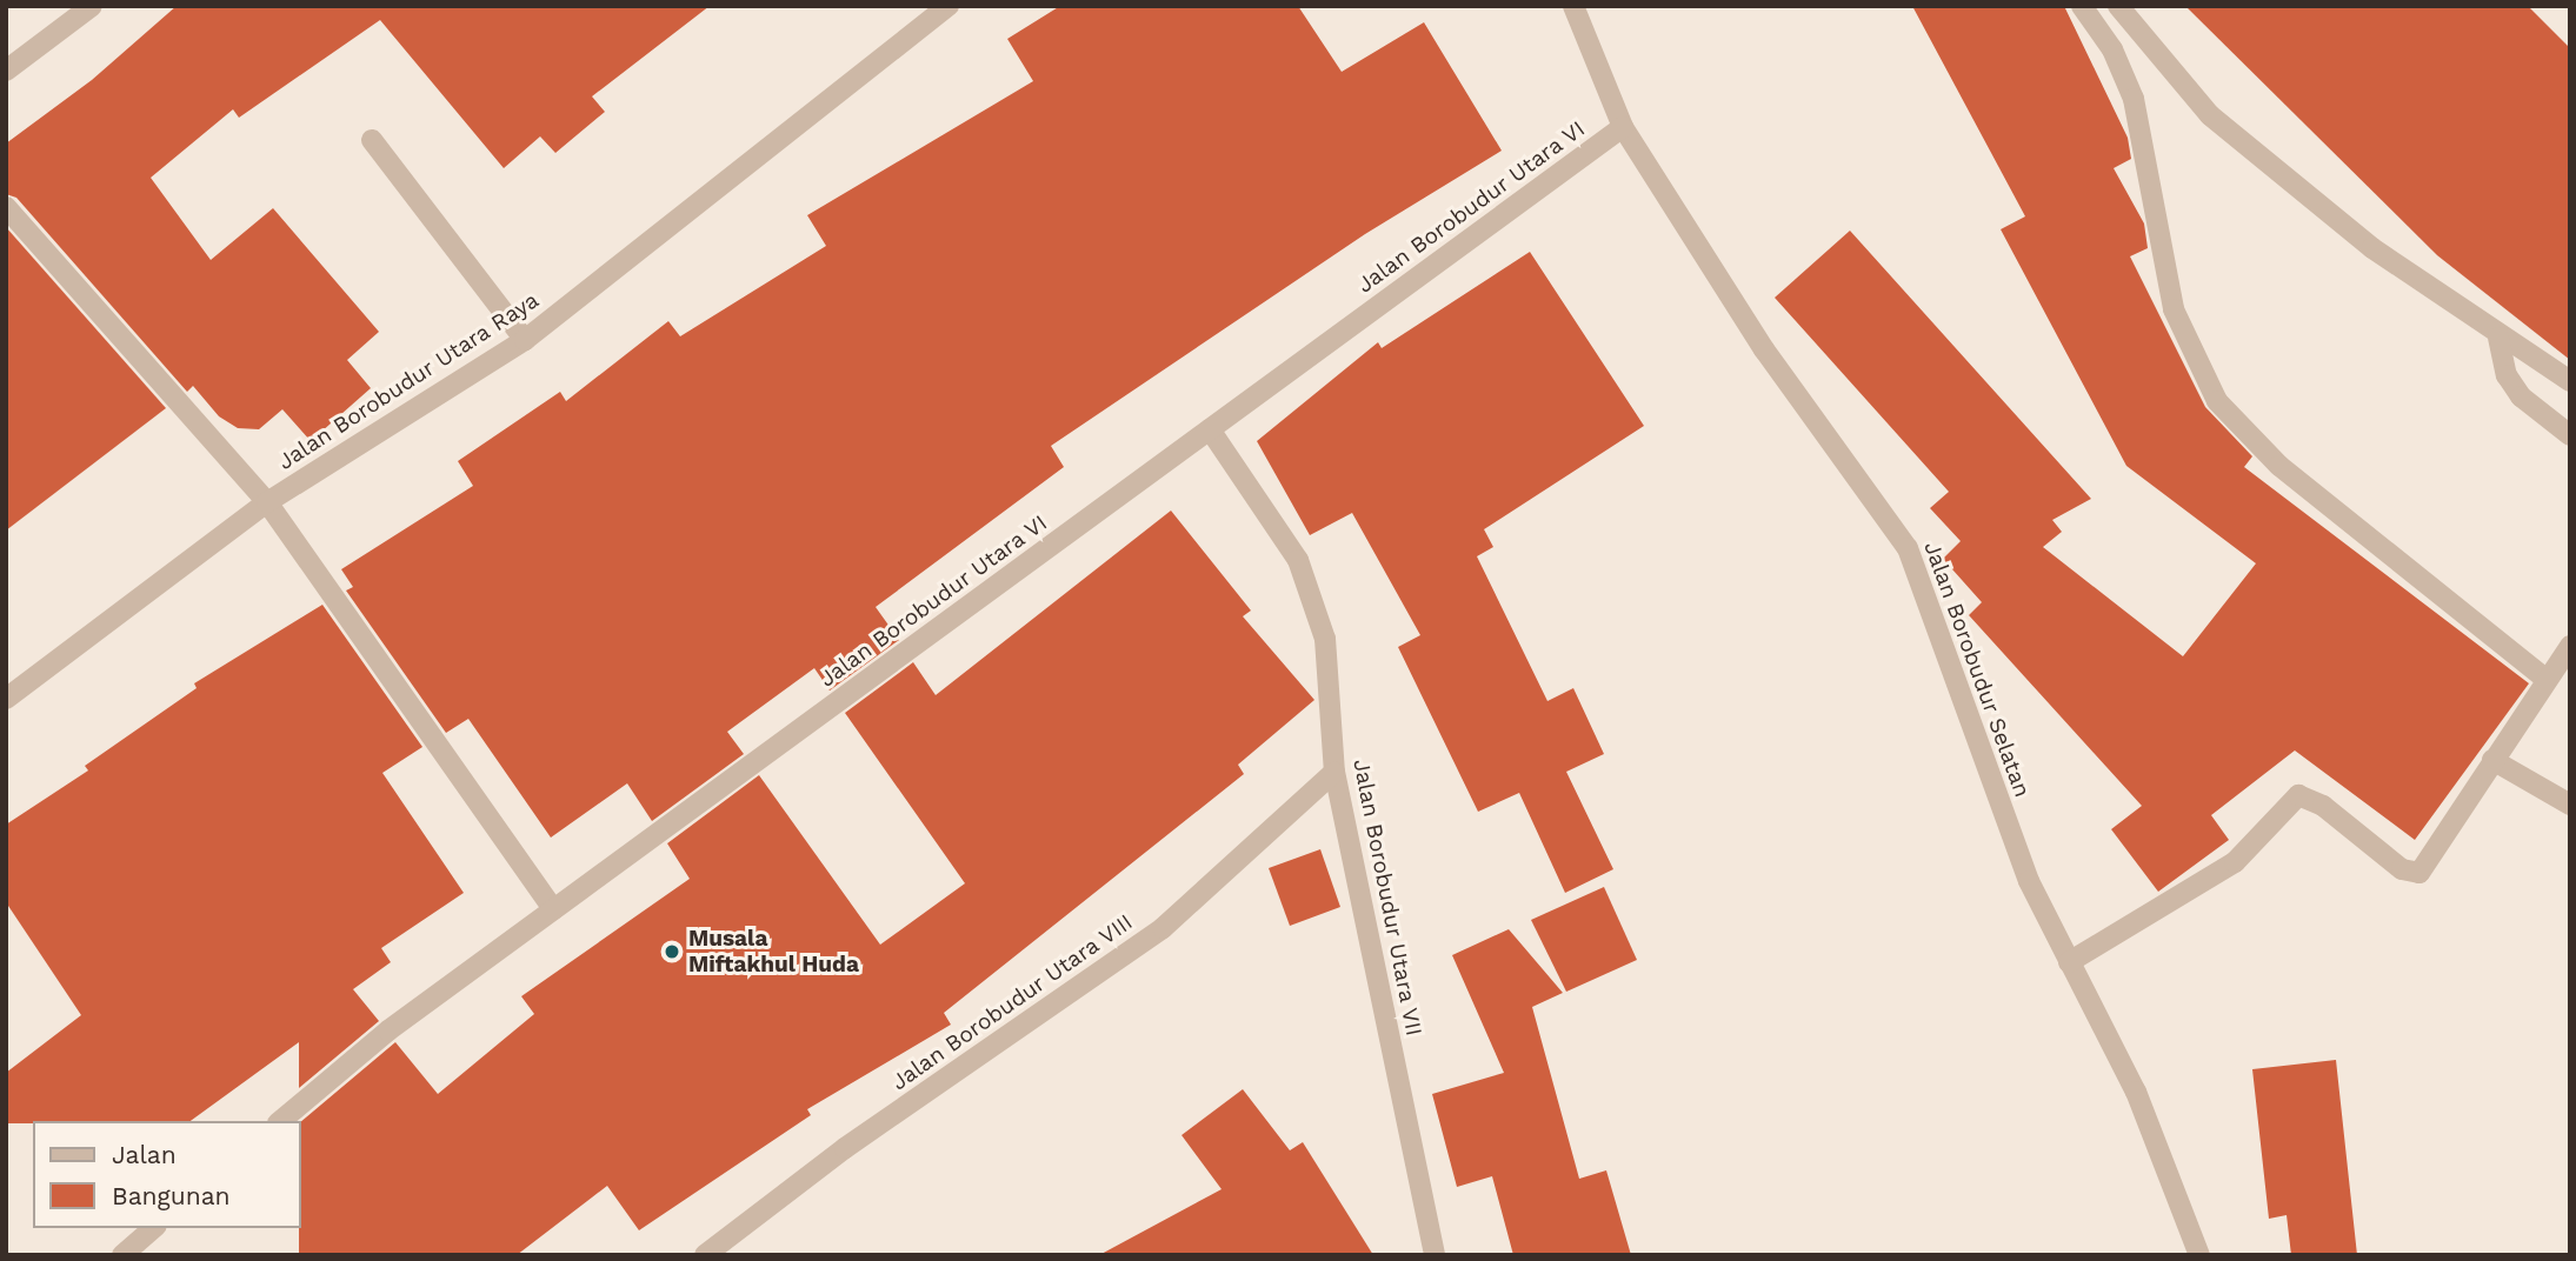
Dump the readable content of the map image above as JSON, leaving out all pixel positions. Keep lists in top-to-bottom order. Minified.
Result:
{"streets":{"street":["Jalan Borobudur Utara VI","Jalan Borobudur Utara Raya","Jalan Borobudur Selatan","Jalan Borobudur Utara VII","Jalan Borobudur Utara VIII"]},"crossings":[["Jalan Borobudur Utara VI","Jalan Borobudur Selatan"],["Jalan Borobudur Utara VI","Jalan Borobudur Utara VII"],["Jalan Borobudur Utara VII","Jalan Borobudur Utara VIII"]],"places":["Musala Miftakhul Huda"],"legend":["Jalan","Bangunan"]}
